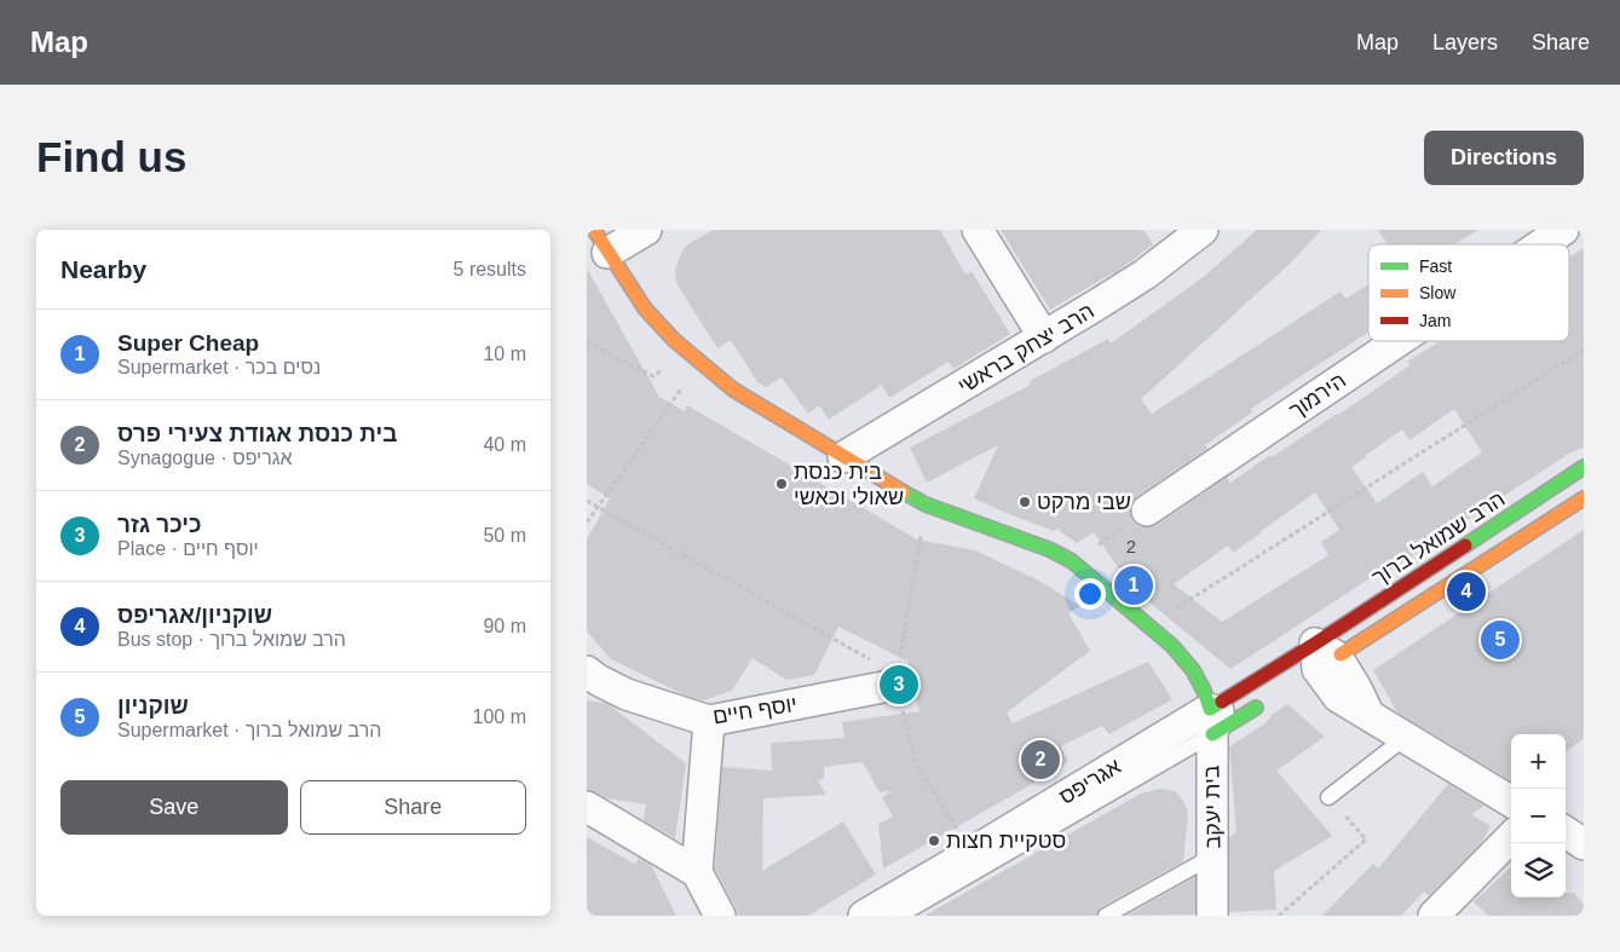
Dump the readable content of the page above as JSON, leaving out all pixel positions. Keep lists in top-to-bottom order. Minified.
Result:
{"streets":{"street":["הרב יצחק בראשי","הירמוך","הרב שמואל ברוך","יוסף חיים","אגריפס","בית יעקב"]},"crossings":[["הרב שמואל ברוך","אגריפס"],["אגריפס","בית יעקב"]],"places":["בית כנסת שאולי וכאשי","שבי מרקט","סטקיית חצות"],"house_numbers":["2"],"legend":["Fast","Slow","Jam"],"page":{"header":"Map","nav":["Map","Layers","Share"],"buttons":["Directions",["Save","Share"]],"title":"Find us","heading":["Nearby","5 results"],"list":[{"mark":"1","name":"Super Cheap","note":"Supermarket · נסים בכר","value":"10 m"},{"mark":"2","name":"בית כנסת אגודת צעירי פרס","note":"Synagogue · אגריפס","value":"40 m"},{"mark":"3","name":"כיכר גזר","note":"Place · יוסף חיים","value":"50 m"},{"mark":"4","name":"שוקניון/אגריפס","note":"Bus stop · הרב שמואל ברוך","value":"90 m"},{"mark":"5","name":"שוקניון","note":"Supermarket · הרב שמואל ברוך","value":"100 m"}],"pins":["1","4","5","3","2"],"map_buttons":["+","−"]}}
